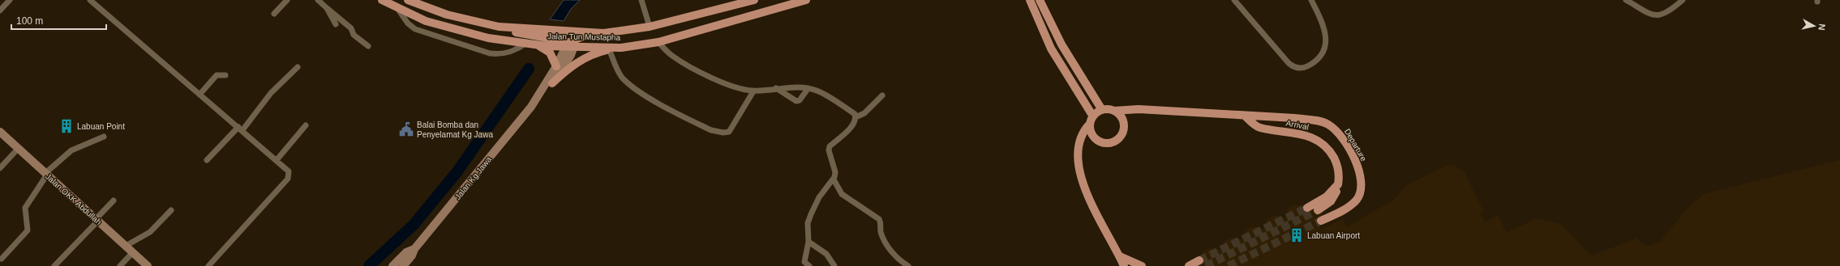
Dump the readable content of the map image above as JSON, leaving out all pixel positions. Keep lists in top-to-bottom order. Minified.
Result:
{"streets":{"main road":["Jalan Tun Mustapha","Arrival","Departure","Jalan Kg Jawa","Jalan OKK Abdullah"]},"crossings":[["Jalan Tun Mustapha","Jalan Kg Jawa"],["Arrival","Departure"]],"places":{"building":["Labuan Point","Labuan Airport"],"public building":["Balai Bomba dan Penyelamat Kg Jawa"]},"scale_bar":"100 m","north":"right"}
